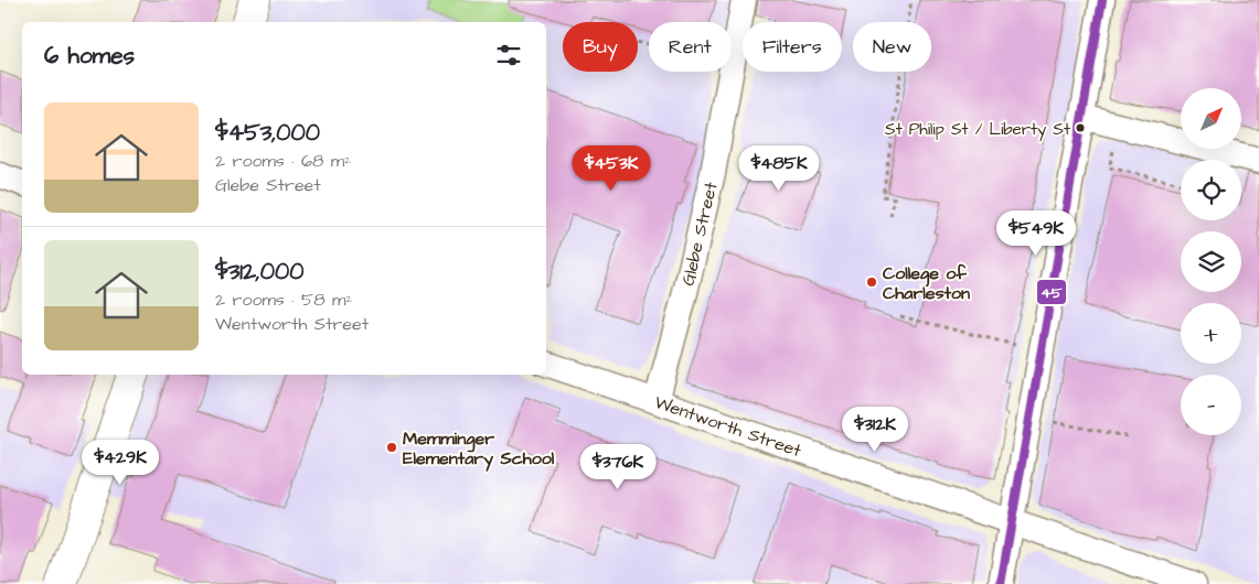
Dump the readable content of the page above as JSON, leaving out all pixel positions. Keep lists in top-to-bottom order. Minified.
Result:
{"streets":{"street":["Glebe Street","Wentworth Street"]},"crossings":[["Glebe Street","Wentworth Street"]],"places":["St Philip St / Liberty St","College of Charleston","Memminger Elementary School"],"lines":["transit line 45"],"north":"top right","page":{"chip":["Buy","Rent","Filters","New"],"heading":"6 homes","map_buttons":["+","−"],"list":[{"name":"$453,000","note":"2 rooms · 68 m² · Glebe Street"},{"name":"$312,000","note":"2 rooms · 58 m² · Wentworth Street"}],"price":["$453K","$485K","$549K","$312K","$429K","$376K"]}}
